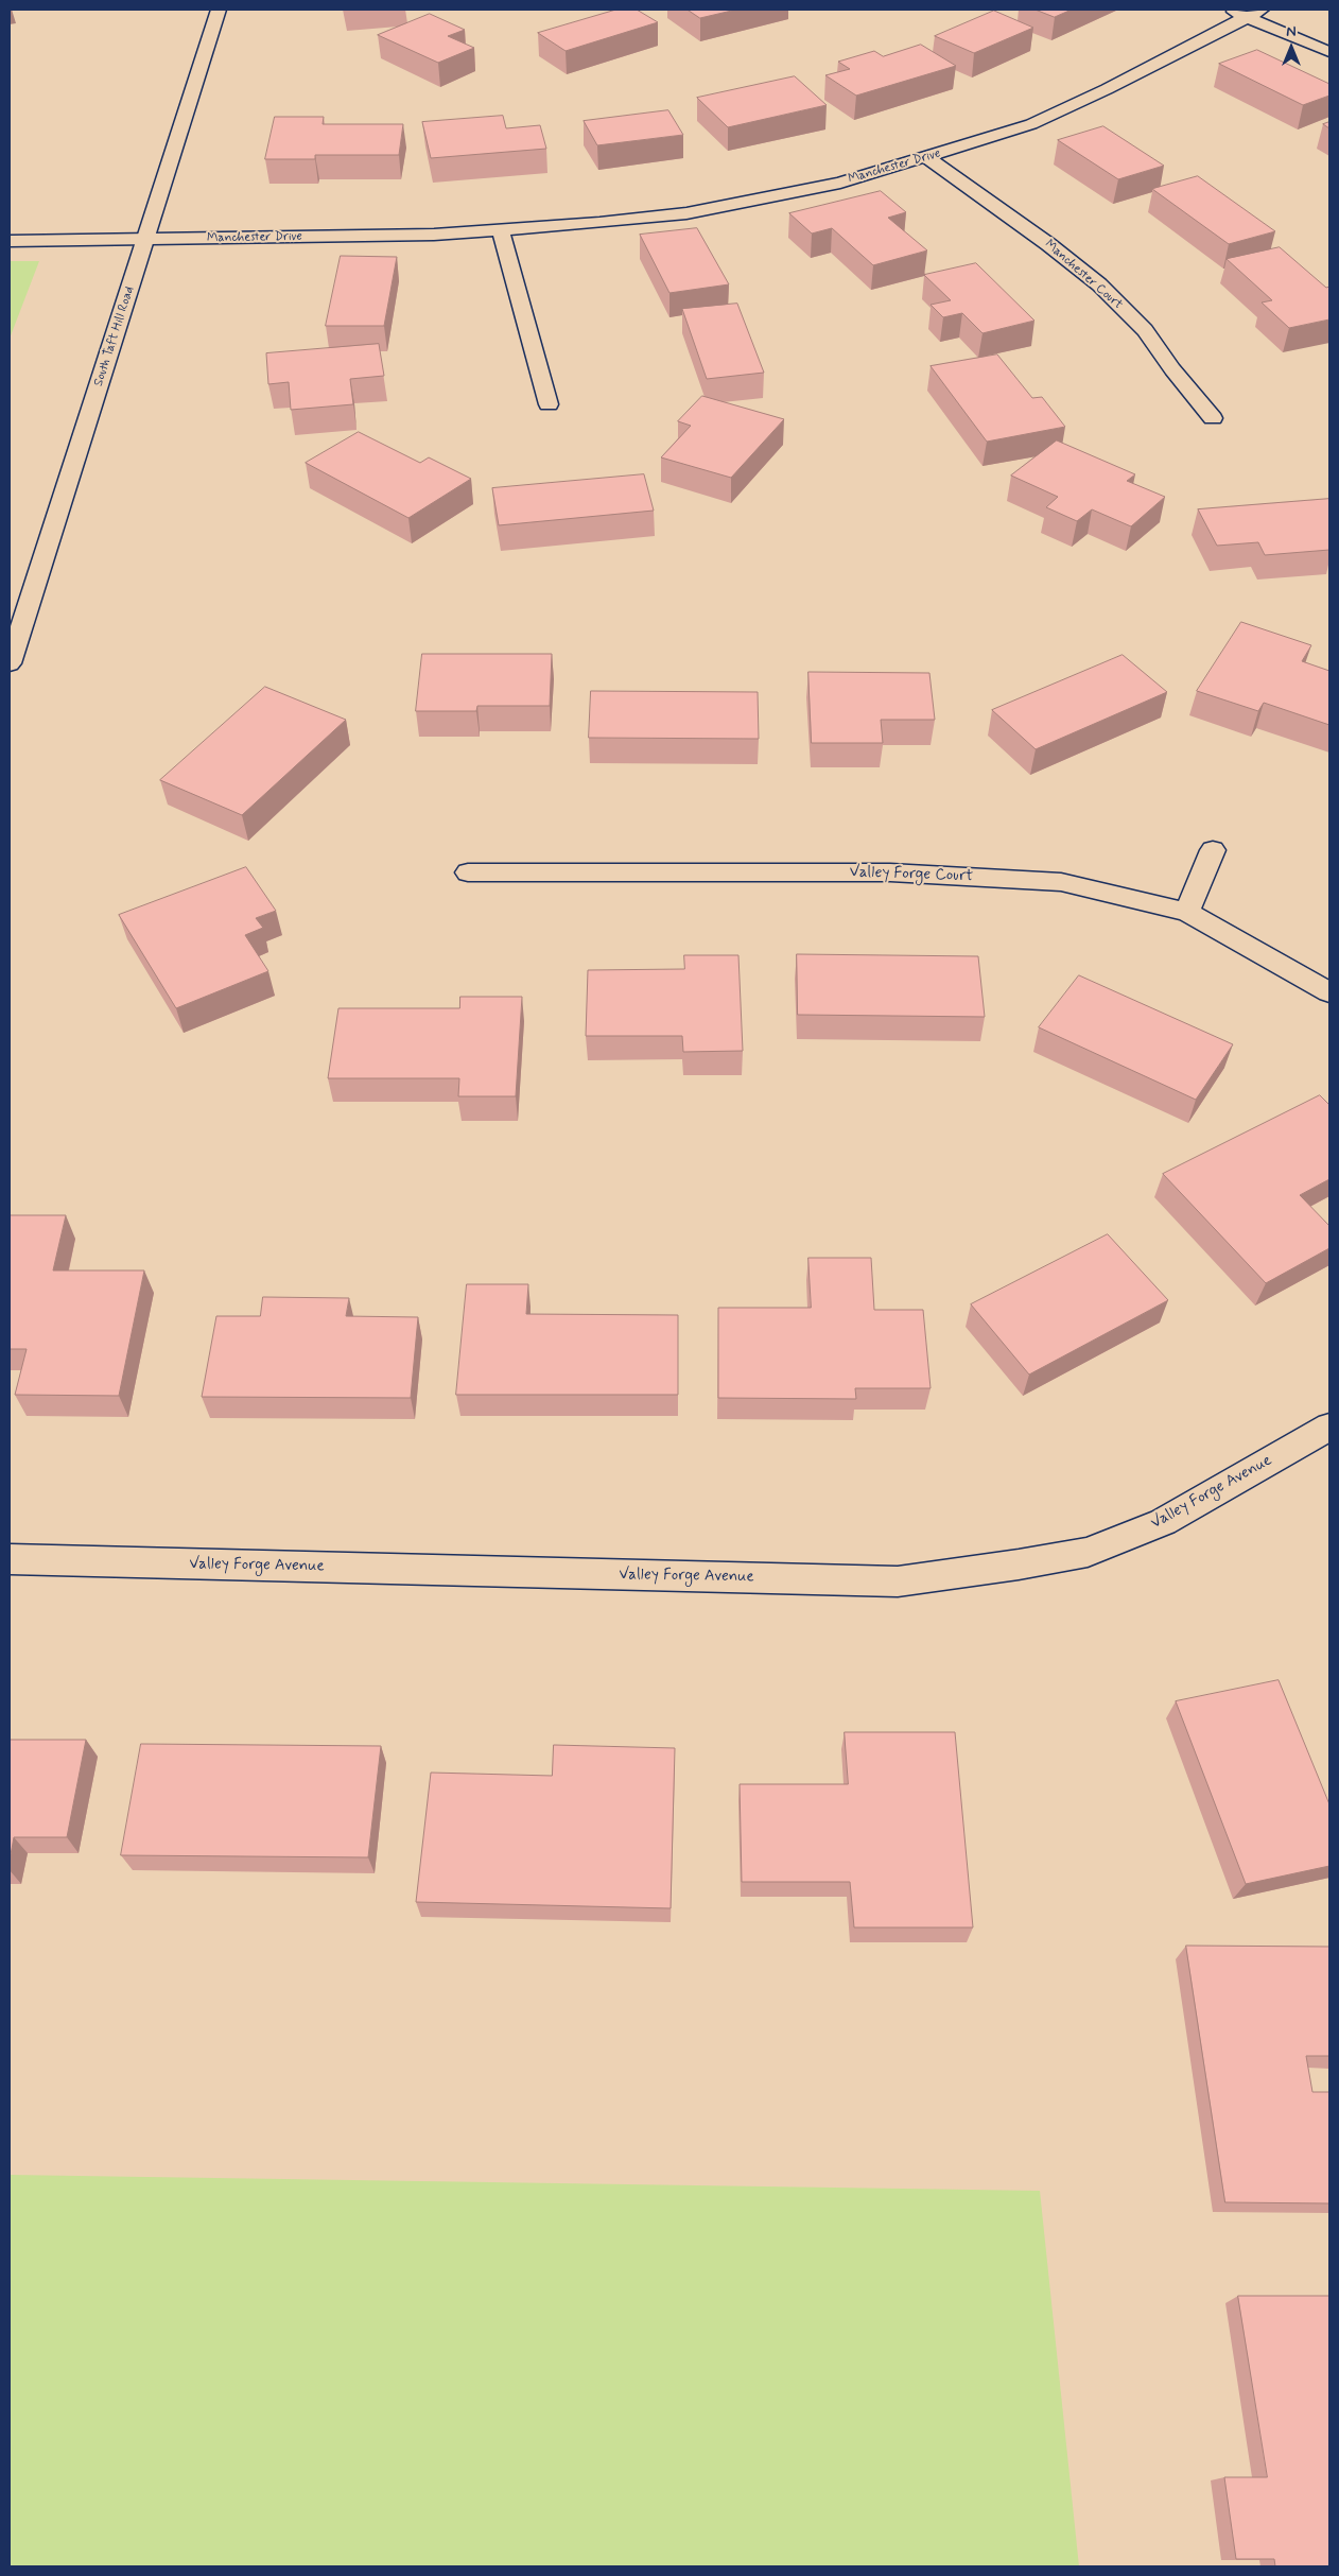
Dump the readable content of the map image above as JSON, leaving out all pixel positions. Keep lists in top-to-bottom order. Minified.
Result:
{"streets":{"street":["Manchester Drive","Manchester Court","South Taft Hill Road","Valley Forge Court","Valley Forge Avenue"]},"crossings":[["Manchester Drive","Manchester Court"],["Manchester Drive","South Taft Hill Road"]],"north":"top"}
